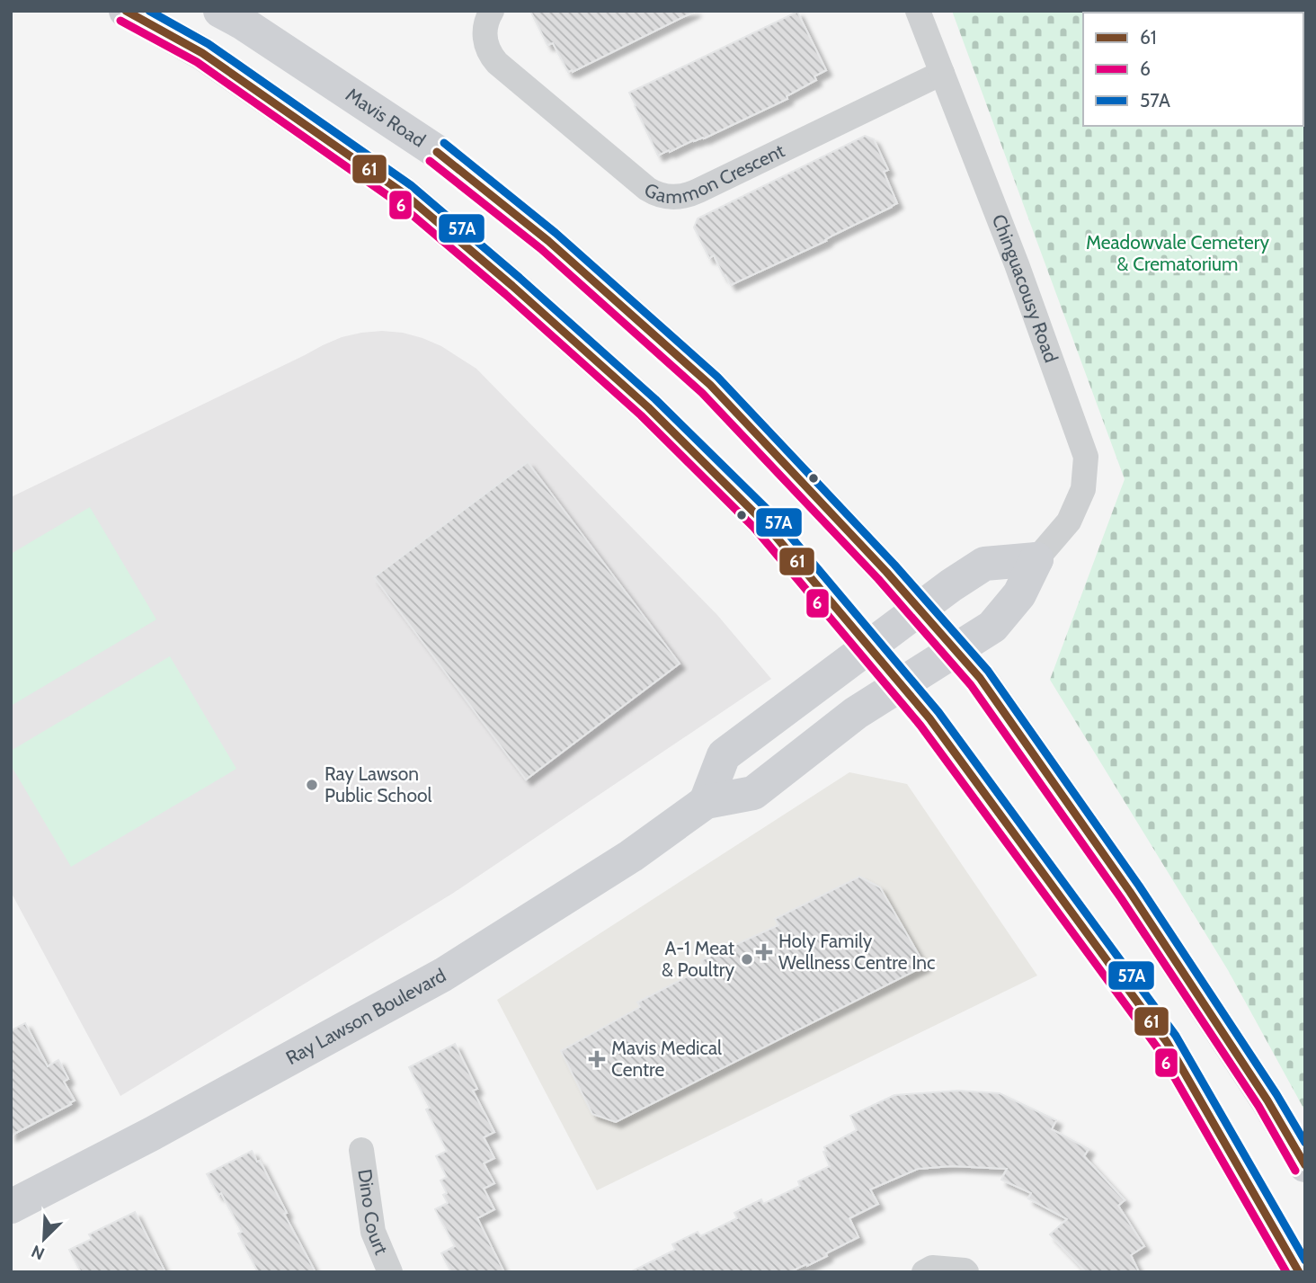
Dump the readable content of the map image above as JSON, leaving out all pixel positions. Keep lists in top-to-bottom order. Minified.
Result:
{"streets":{"main road":["Mavis Road","Ray Lawson Boulevard"],"street":["Gammon Crescent","Chinguacousy Road","Dino Court"]},"crossings":[["Mavis Road","Ray Lawson Boulevard"],["Gammon Crescent","Chinguacousy Road"],["Chinguacousy Road","Ray Lawson Boulevard"]],"parks":["Meadowvale Cemetery & Crematorium"],"places":{"other":["Ray Lawson Public School","A-1 Meat & Poultry"],"health":["Holy Family Wellness Centre Inc","Mavis Medical Centre"]},"lines":["transit line 61","transit line 57A","transit line 6"],"legend":["61","6","57A"],"north":"bottom left"}
